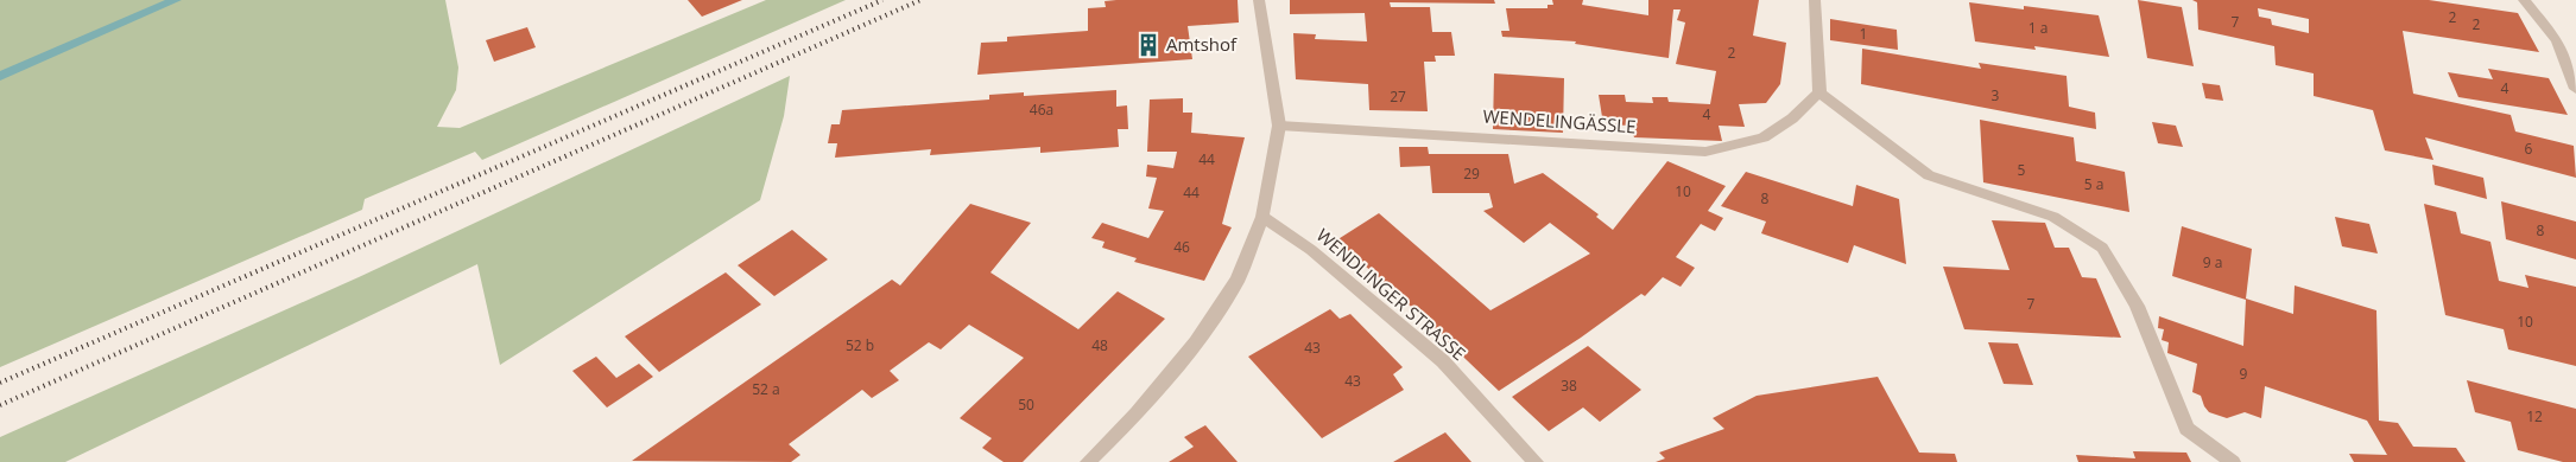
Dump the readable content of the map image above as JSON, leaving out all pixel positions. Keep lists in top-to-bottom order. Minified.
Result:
{"streets":{"street":["WENDELINGÄSSLE","WENDLINGER STRASSE"]},"places":{"building":["Amtshof"]},"house_numbers":["2","7","2","1 a","1","2","4","3","27","46a","4","6","44","5","29","5 a","10","44","8","8","46","9 a","7","10","52 b","48","43","9","43","38","52 a","50","12"]}
